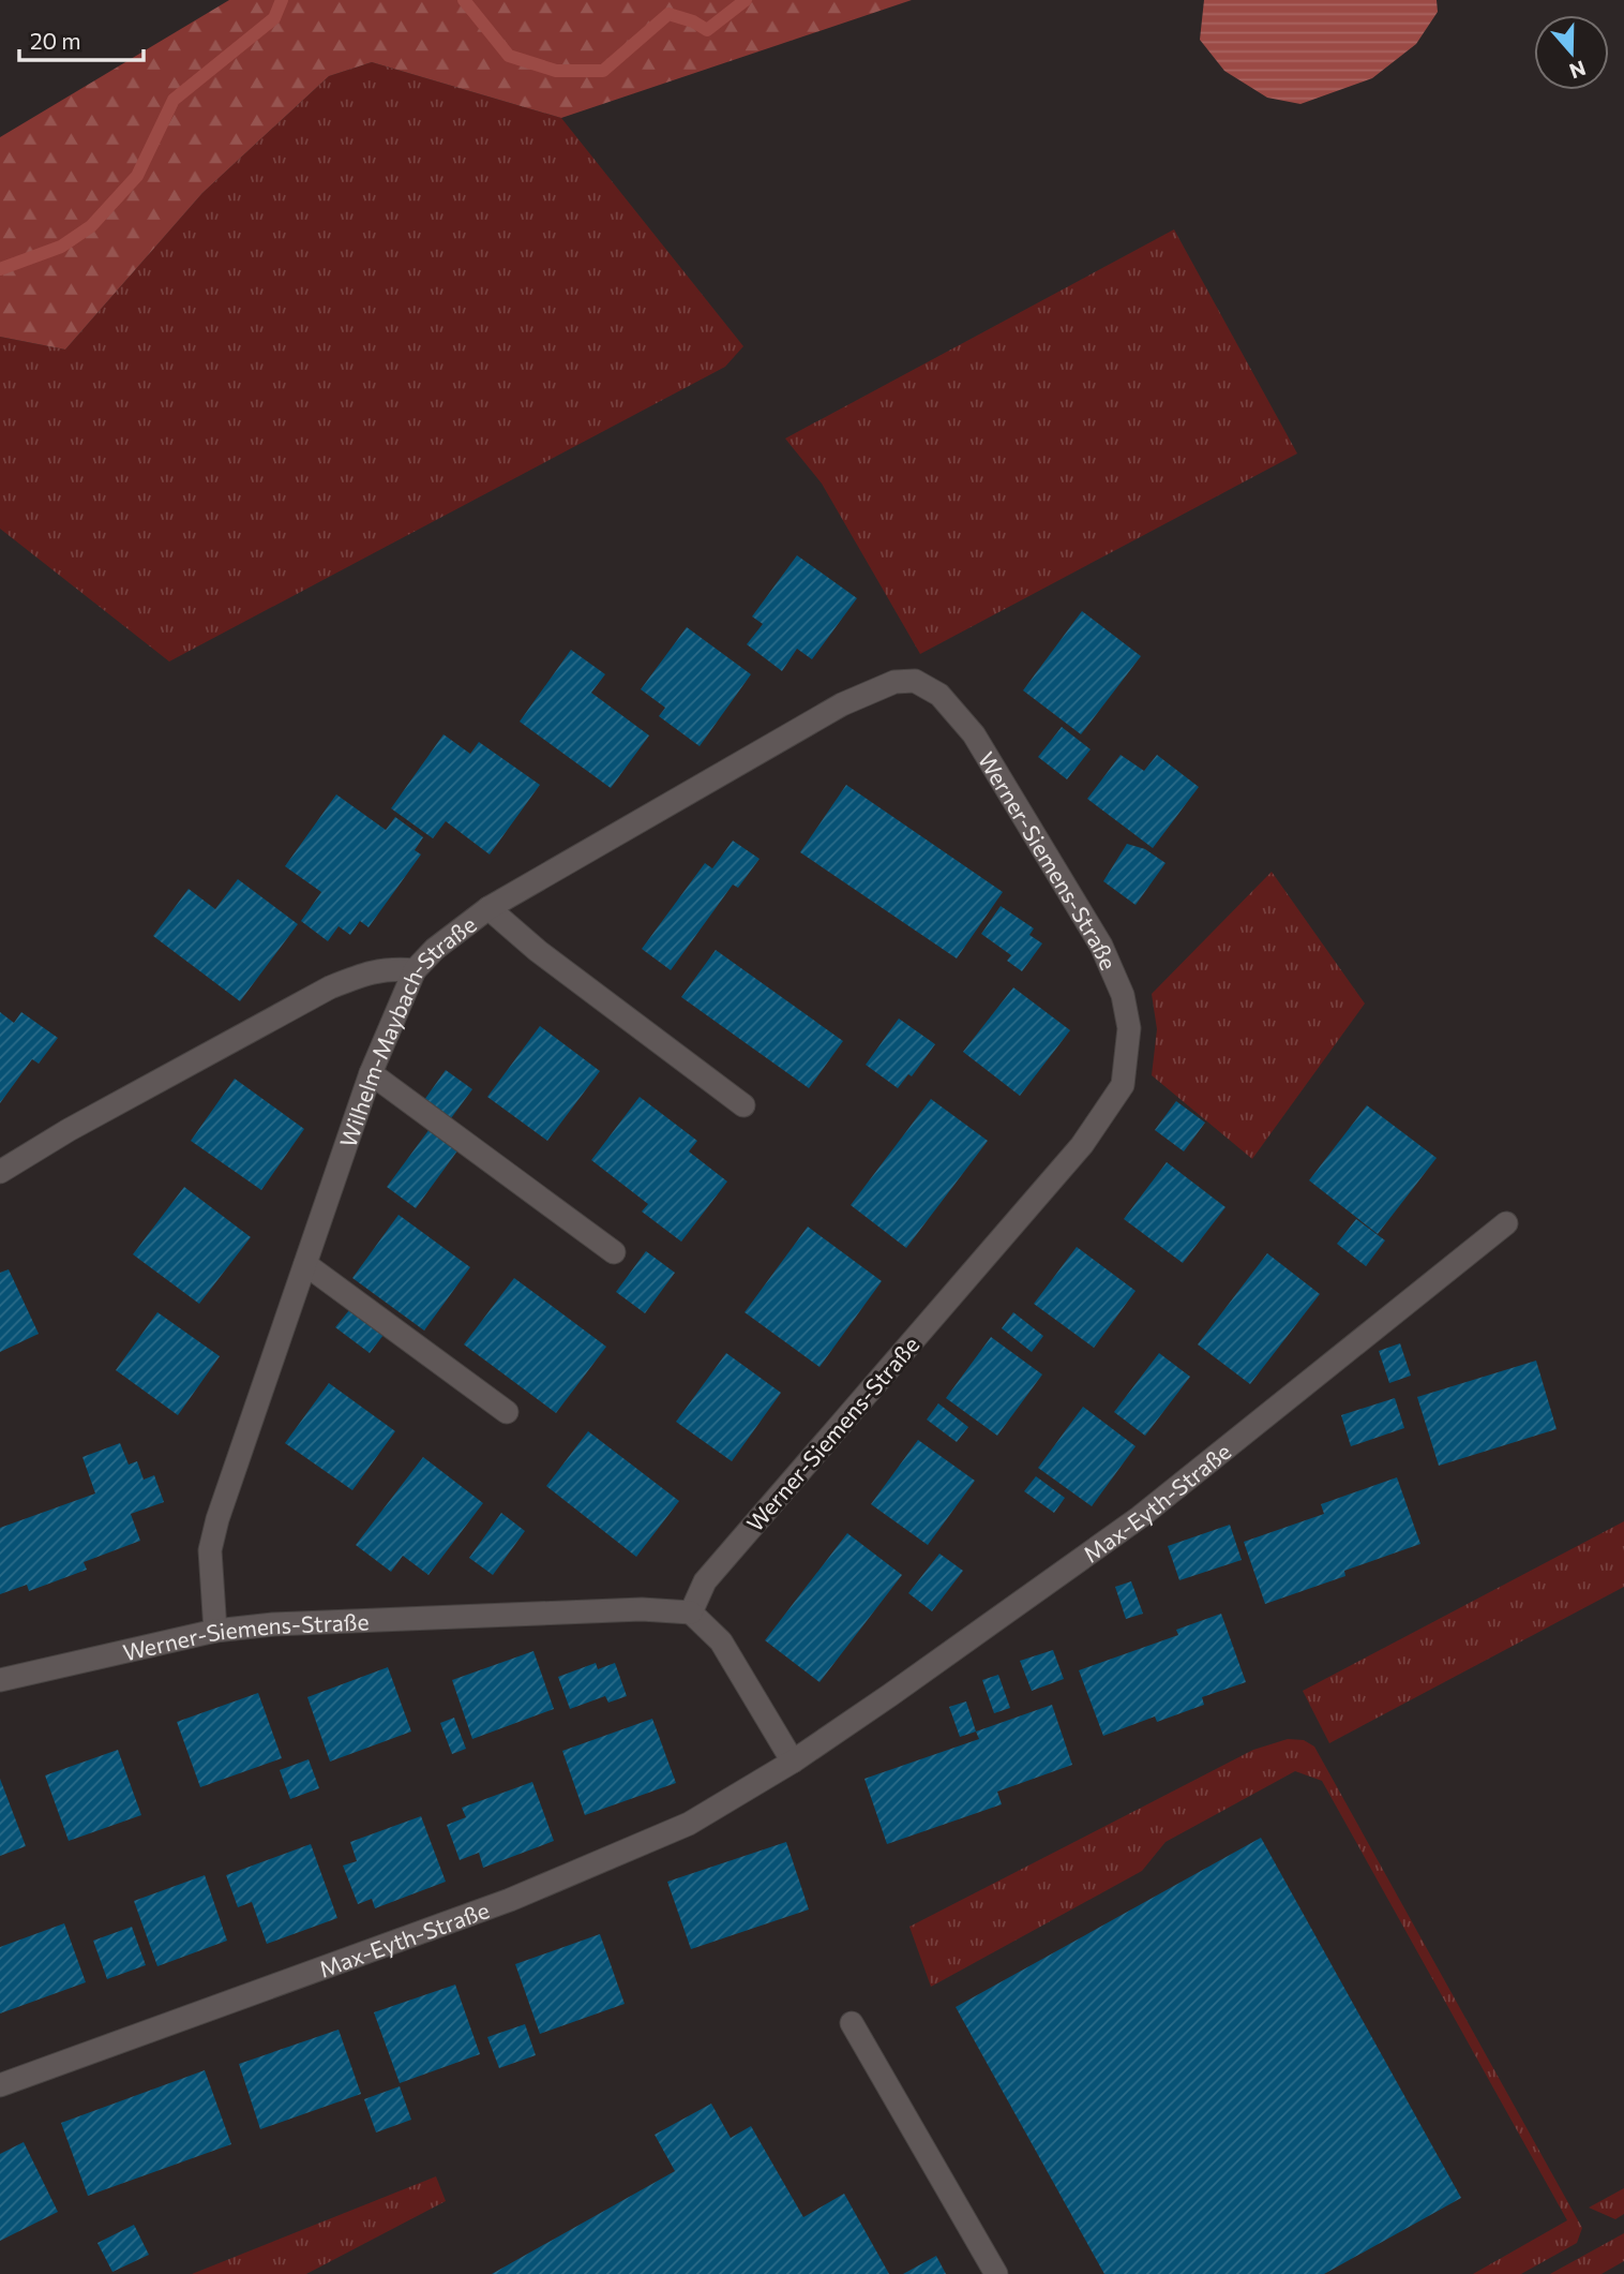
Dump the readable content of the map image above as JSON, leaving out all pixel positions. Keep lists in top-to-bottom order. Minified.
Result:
{"streets":{"street":["Werner-Siemens-Straße","Wilhelm-Maybach-Straße","Max-Eyth-Straße"]},"crossings":[["Werner-Siemens-Straße","Wilhelm-Maybach-Straße"]],"scale_bar":"20 m","north":"bottom"}
